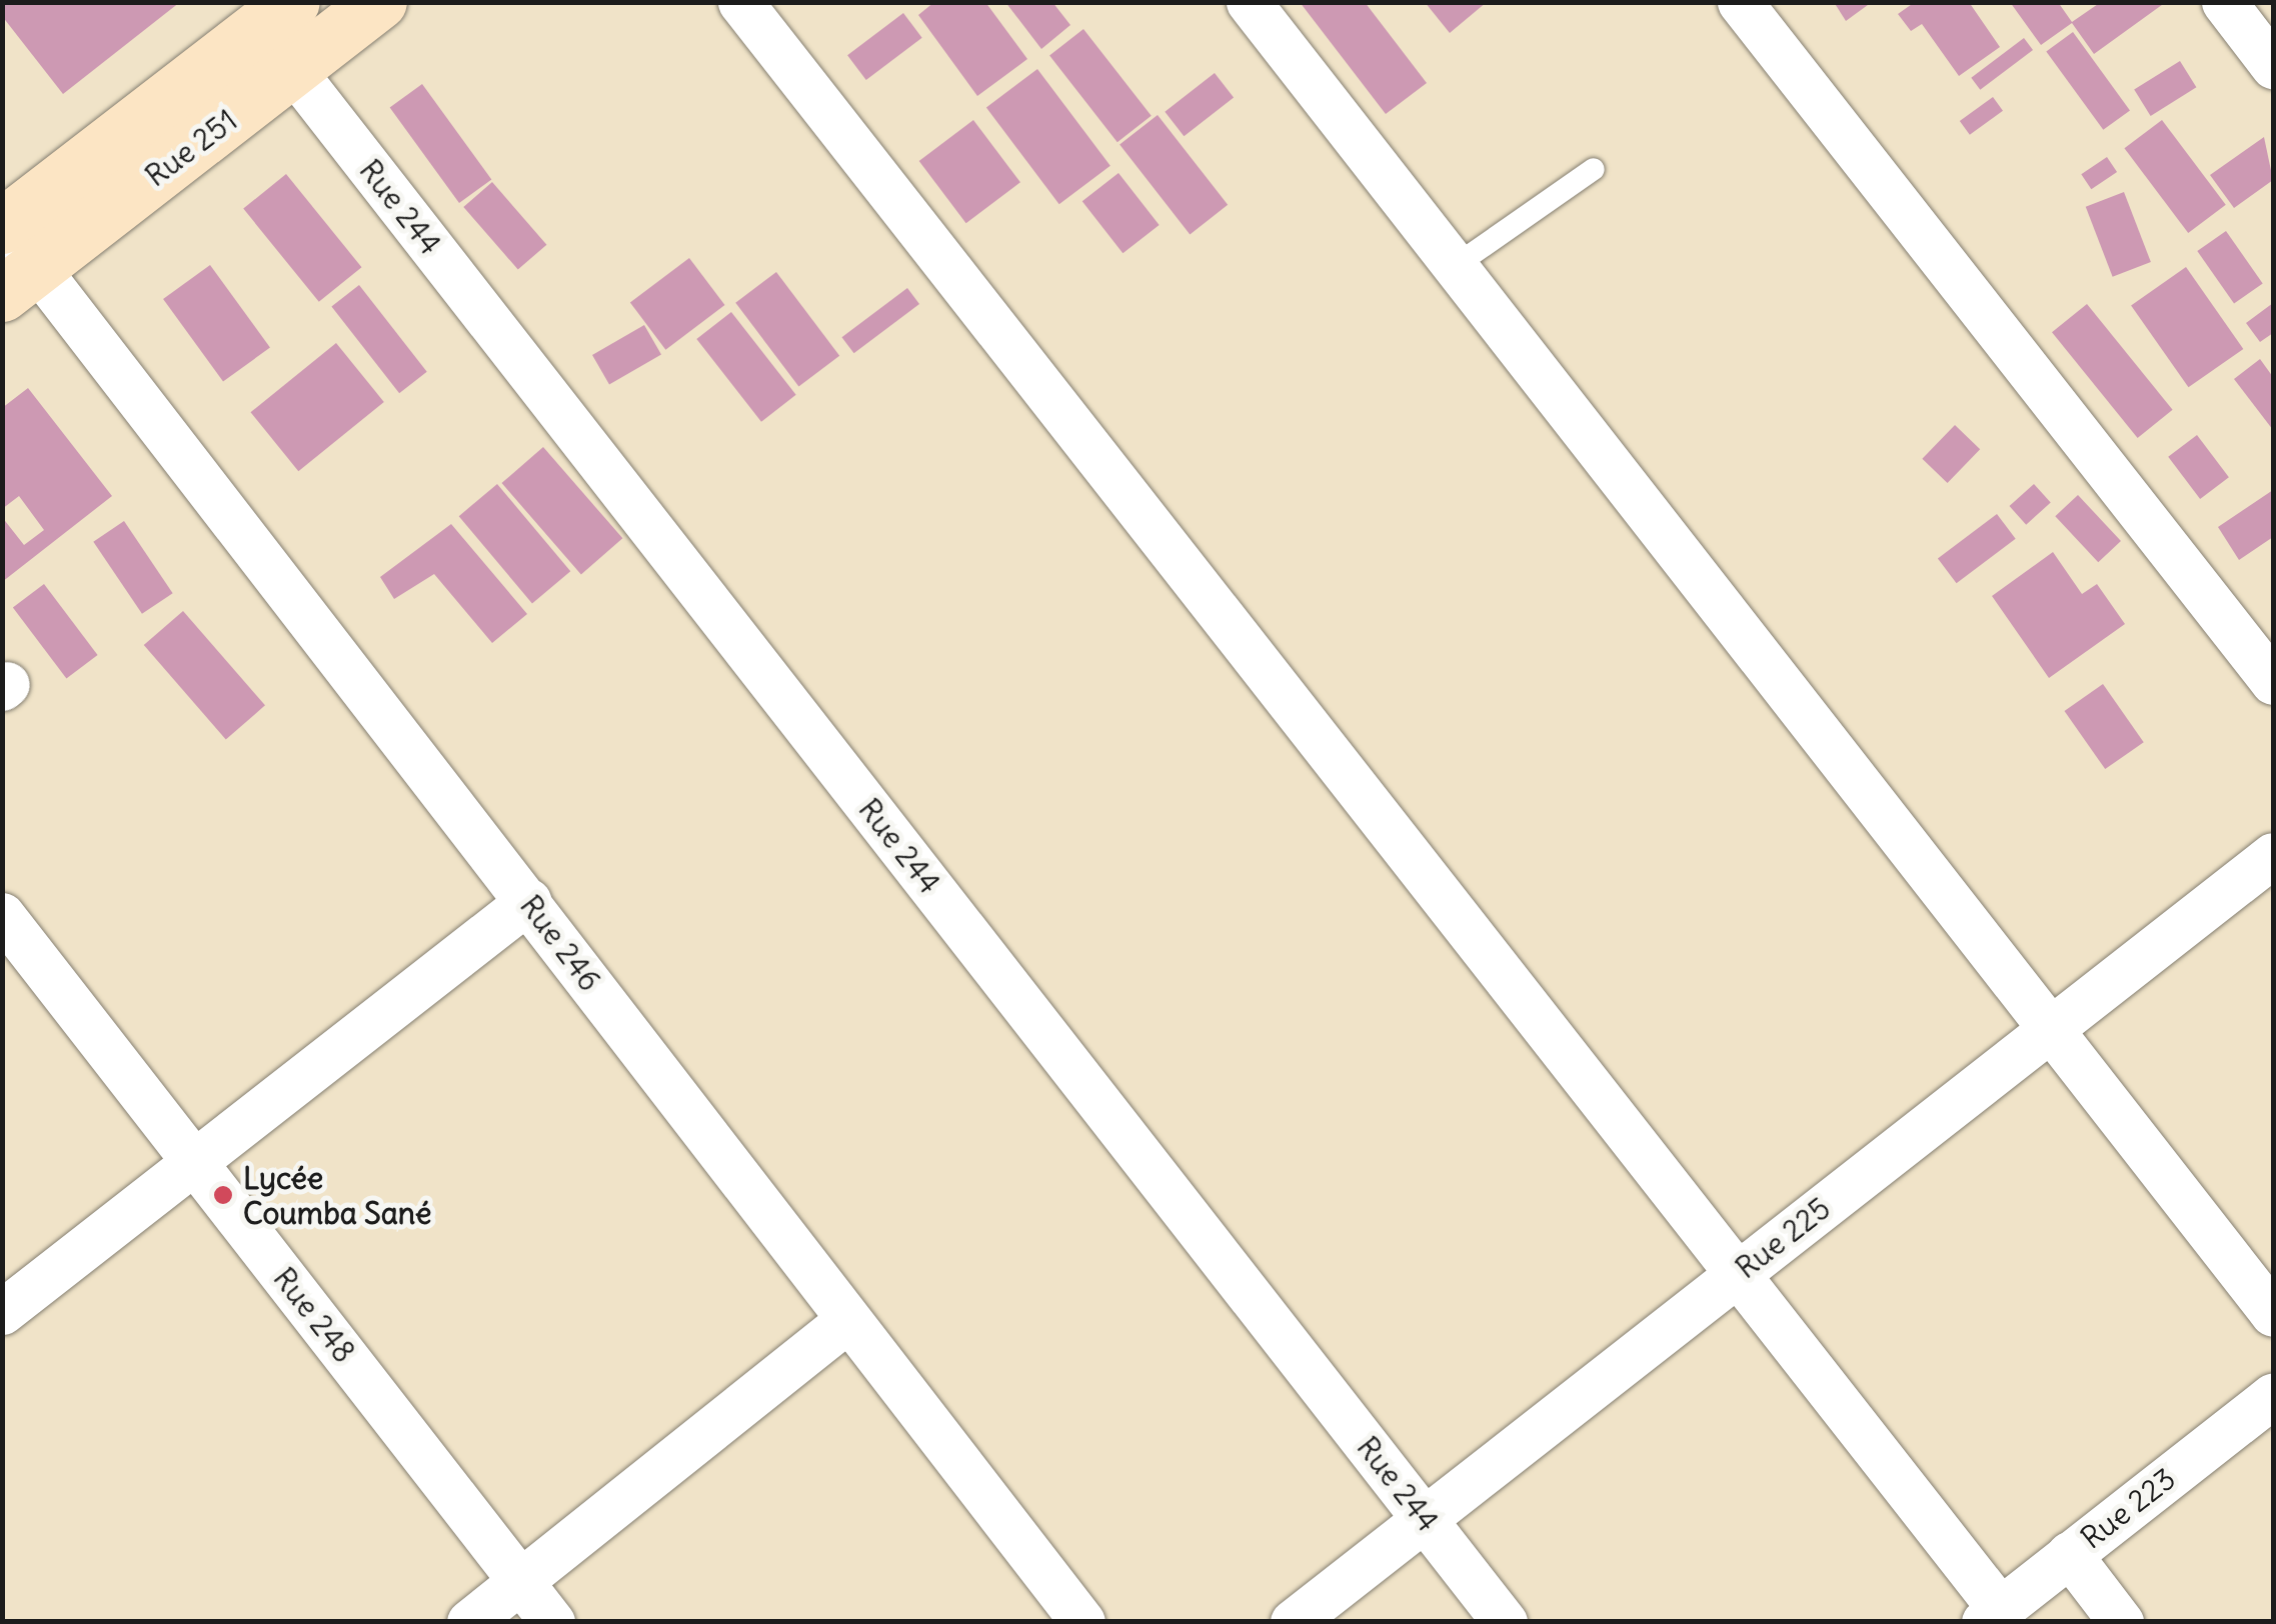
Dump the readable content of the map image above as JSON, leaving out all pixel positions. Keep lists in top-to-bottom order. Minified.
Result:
{"streets":{"main road":["Rue 251"],"street":["Rue 244","Rue 246","Rue 225","Rue 248","Rue 223"]},"crossings":[["Rue 251","Rue 244"],["Rue 251","Rue 246"],["Rue 244","Rue 225"]],"places":["Lycée Coumba Sané"]}
